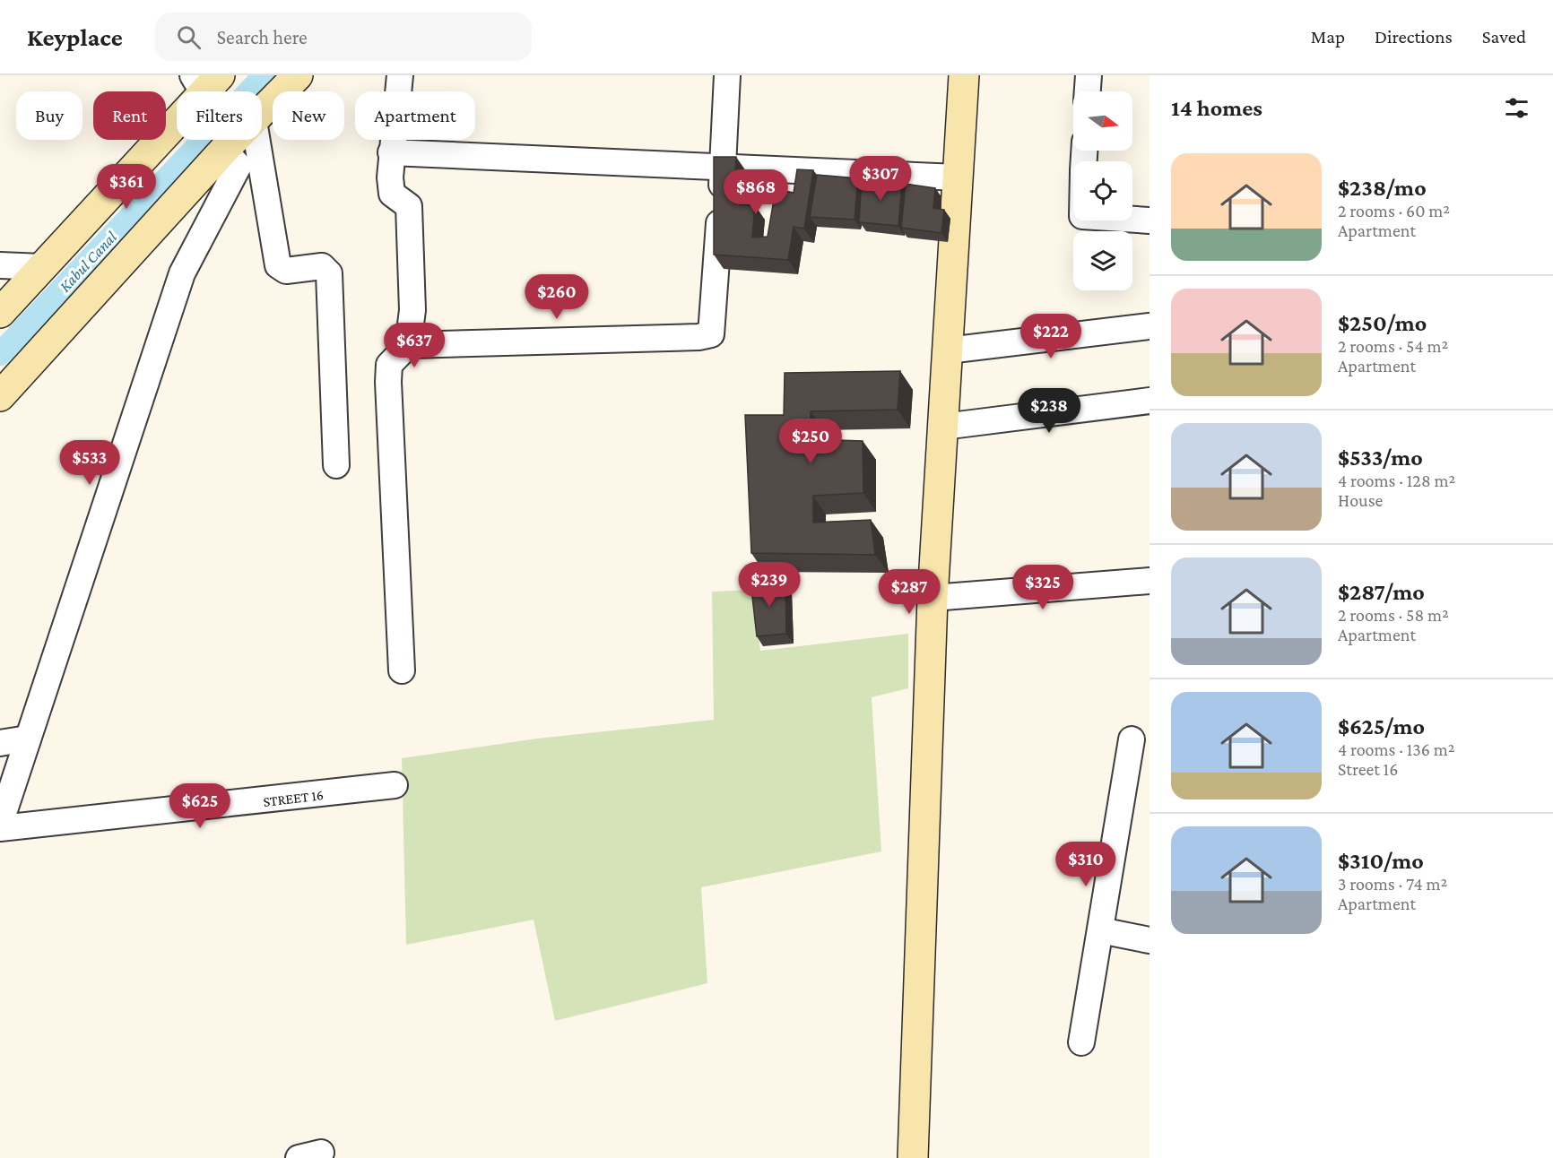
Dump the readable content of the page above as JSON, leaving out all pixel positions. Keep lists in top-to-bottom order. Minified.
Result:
{"streets":{"street":["STREET 16"]},"water":["Kabul Canal"],"north":"right","page":{"header":"Keyplace","search":"Search here","nav":["Map","Directions","Saved"],"heading":"14 homes","chip":["Buy","Rent","Filters","New","Apartment"],"list":[{"name":"$238/mo","note":"2 rooms · 60 m² · Apartment"},{"name":"$250/mo","note":"2 rooms · 54 m² · Apartment"},{"name":"$533/mo","note":"4 rooms · 128 m² · House"},{"name":"$287/mo","note":"2 rooms · 58 m² · Apartment"},{"name":"$625/mo","note":"4 rooms · 136 m² · Street 16"},{"name":"$310/mo","note":"3 rooms · 74 m² · Apartment"}],"price":["$307","$361","$868","$260","$222","$637","$238","$250","$533","$239","$325","$287","$625","$310"]}}
